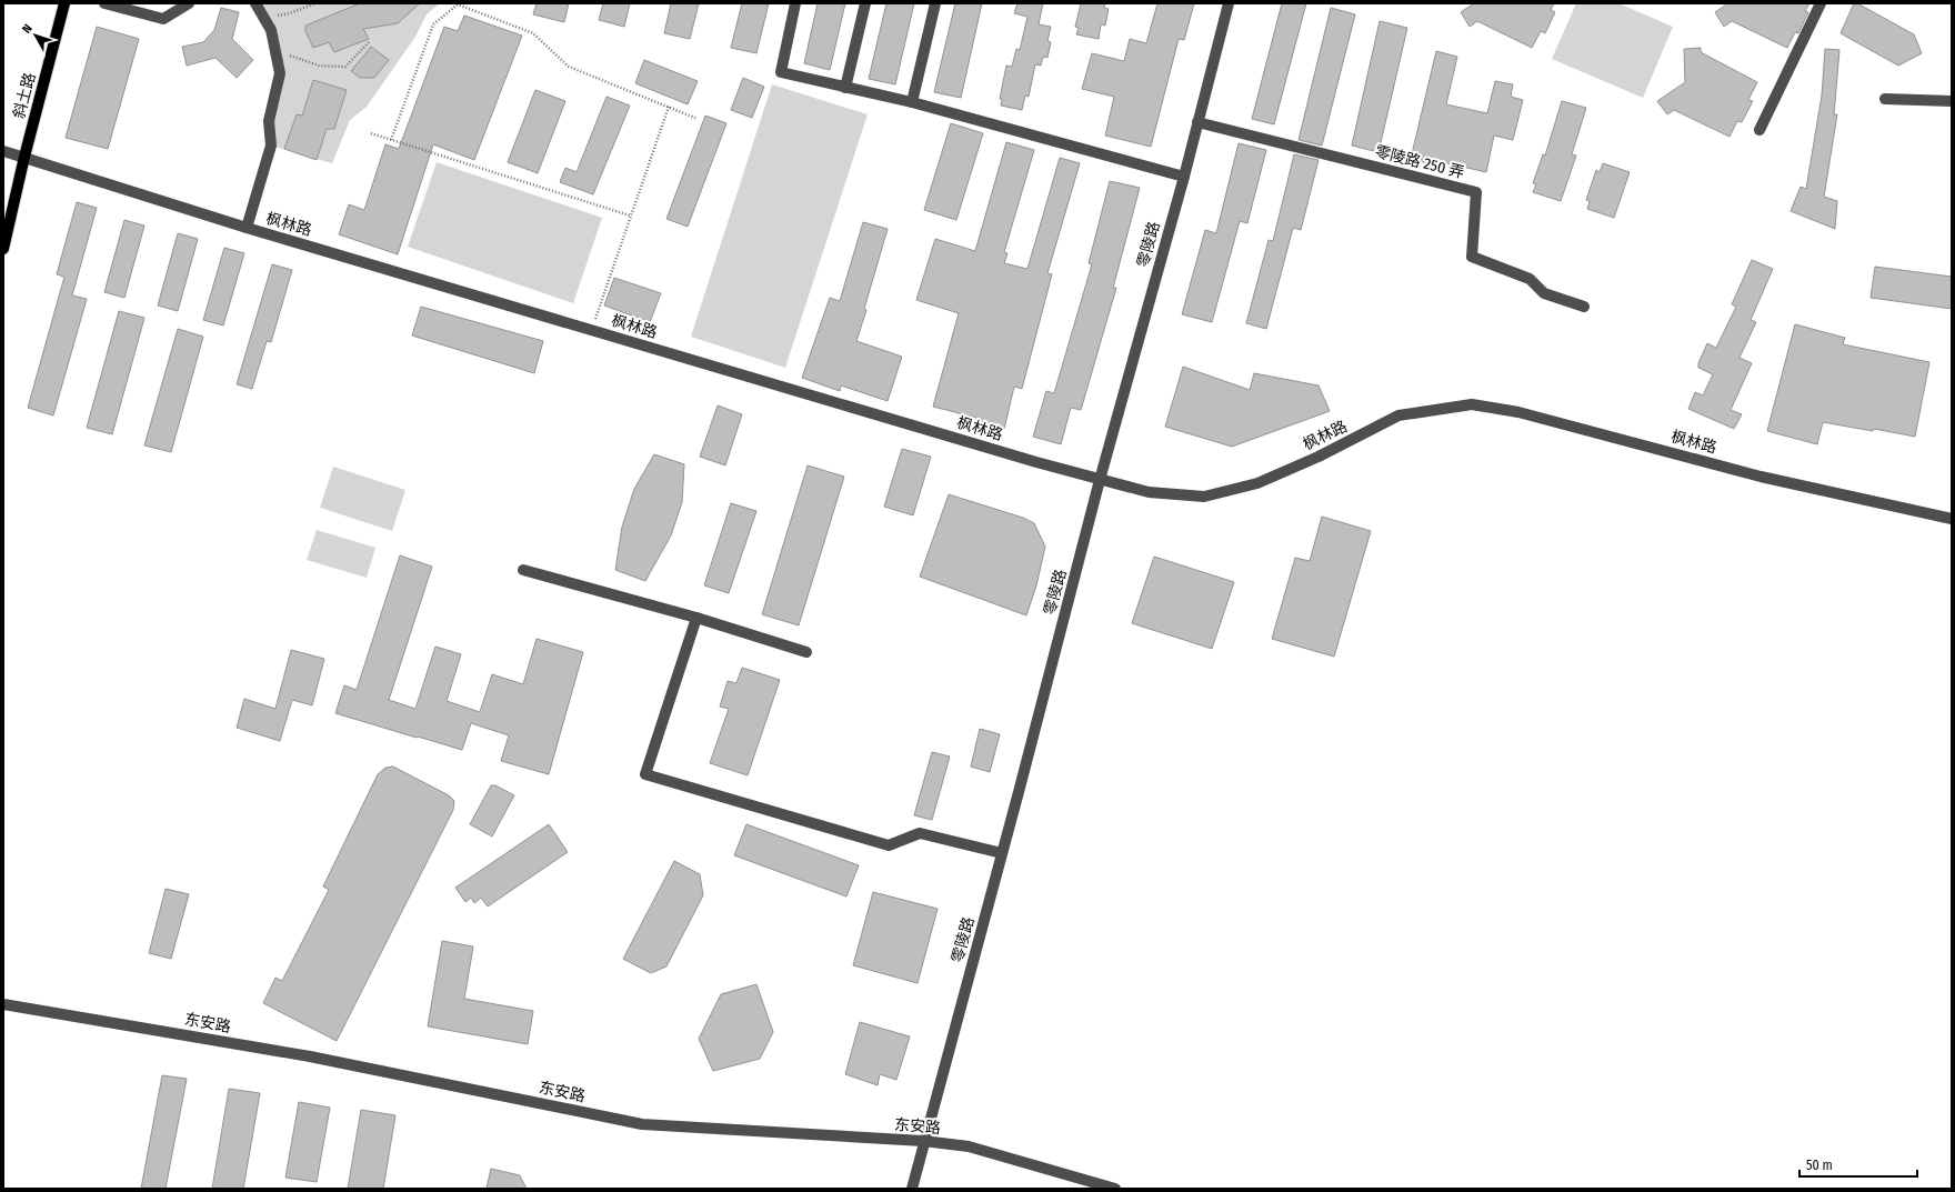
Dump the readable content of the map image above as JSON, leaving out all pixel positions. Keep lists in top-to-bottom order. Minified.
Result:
{"streets":{"main road":["斜土路"],"street":["零陵路 250 弄","枫林路","零陵路","东安路"]},"crossings":[["斜土路","枫林路"],["零陵路 250 弄","零陵路"],["枫林路","零陵路"],["零陵路","东安路"]],"scale_bar":"50 m","north":"top left"}
